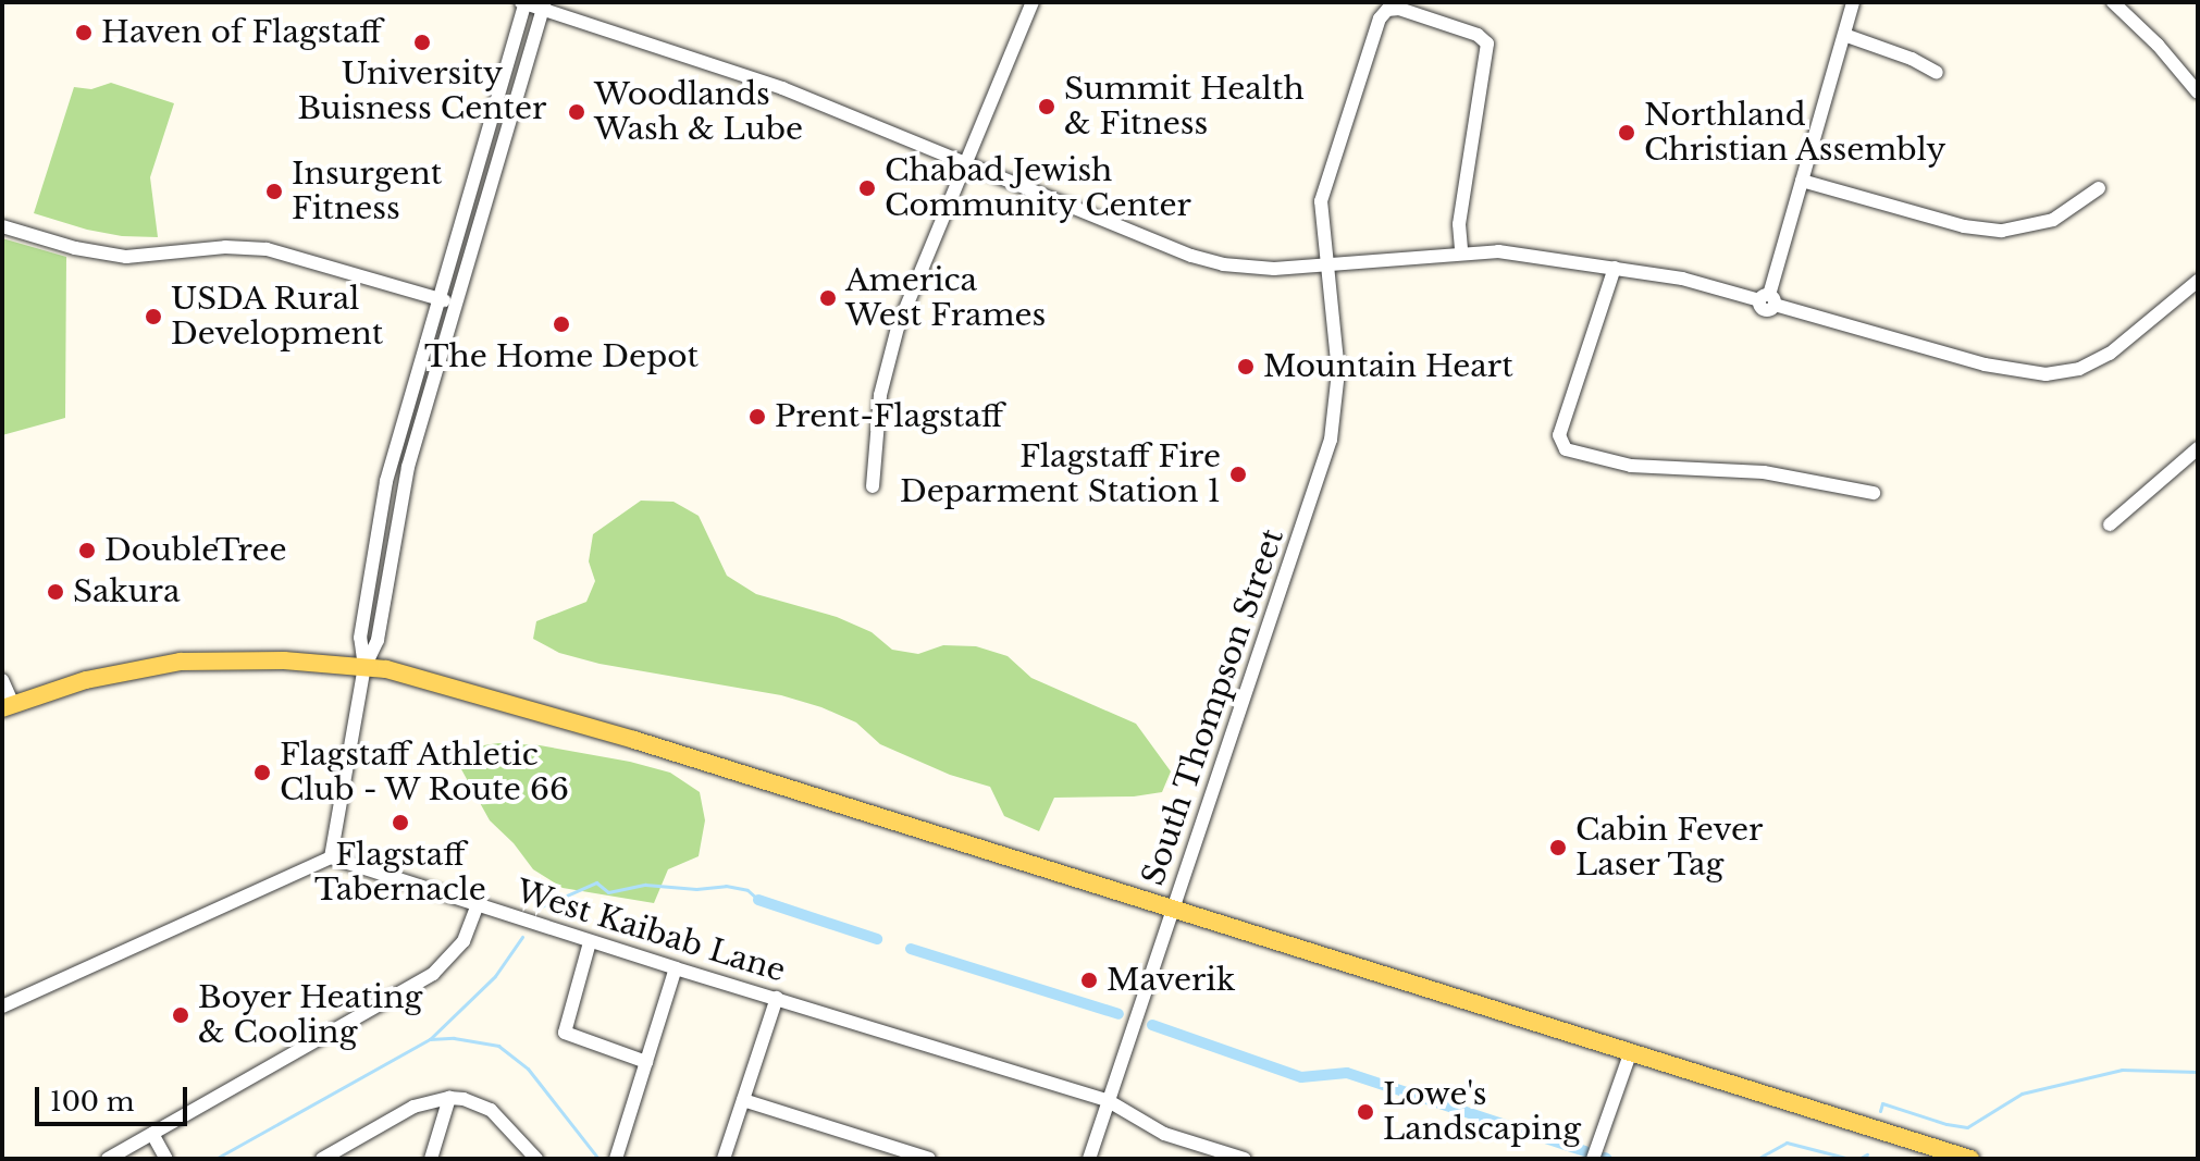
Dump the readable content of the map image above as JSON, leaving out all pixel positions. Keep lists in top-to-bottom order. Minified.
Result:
{"streets":{"street":["South Thompson Street","West Kaibab Lane"]},"crossings":[["South Thompson Street","West Kaibab Lane"]],"places":["Haven of Flagstaff","University Buisness Center","Summit Health & Fitness","Woodlands Wash & Lube","Northland Christian Assembly","Chabad Jewish Community Center","Insurgent Fitness","America West Frames","USDA Rural Development","The Home Depot","Mountain Heart","Prent-Flagstaff","Flagstaff Fire Deparment Station 1","DoubleTree","Sakura","Flagstaff Athletic Club - W Route 66","Flagstaff Tabernacle","Cabin Fever Laser Tag","Maverik","Boyer Heating & Cooling","Lowe's Landscaping"],"scale_bar":"100 m"}
